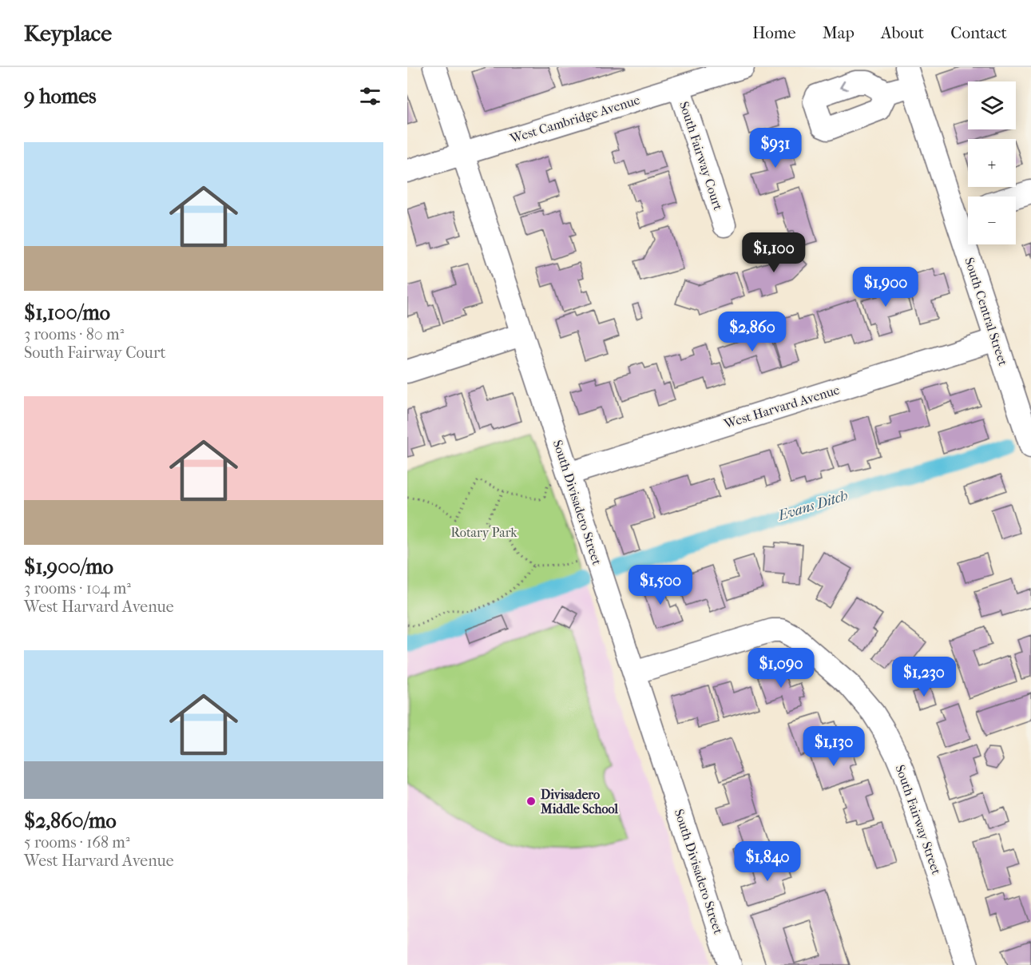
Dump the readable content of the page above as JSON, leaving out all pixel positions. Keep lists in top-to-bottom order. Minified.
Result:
{"streets":{"street":["West Cambridge Avenue","South Fairway Court","South Central Street","West Harvard Avenue","South Divisadero Street","South Fairway Street"]},"crossings":[["West Cambridge Avenue","South Fairway Court"],["West Cambridge Avenue","South Divisadero Street"],["South Central Street","West Harvard Avenue"],["West Harvard Avenue","South Divisadero Street"],["South Divisadero Street","South Fairway Street"]],"water":["Evans Ditch"],"parks":["Rotary Park"],"places":["Divisadero Middle School"],"page":{"header":"Keyplace","nav":["Home","Map","About","Contact"],"heading":"9 homes","map_buttons":["+","−"],"list":[{"name":"$1,100/mo","note":"3 rooms · 80 m² · South Fairway Court"},{"name":"$1,900/mo","note":"3 rooms · 104 m² · West Harvard Avenue"},{"name":"$2,860/mo","note":"5 rooms · 168 m² · West Harvard Avenue"}],"price":["$931","$1,100","$1,900","$2,860","$1,500","$1,090","$1,230","$1,130","$1,840"]}}
